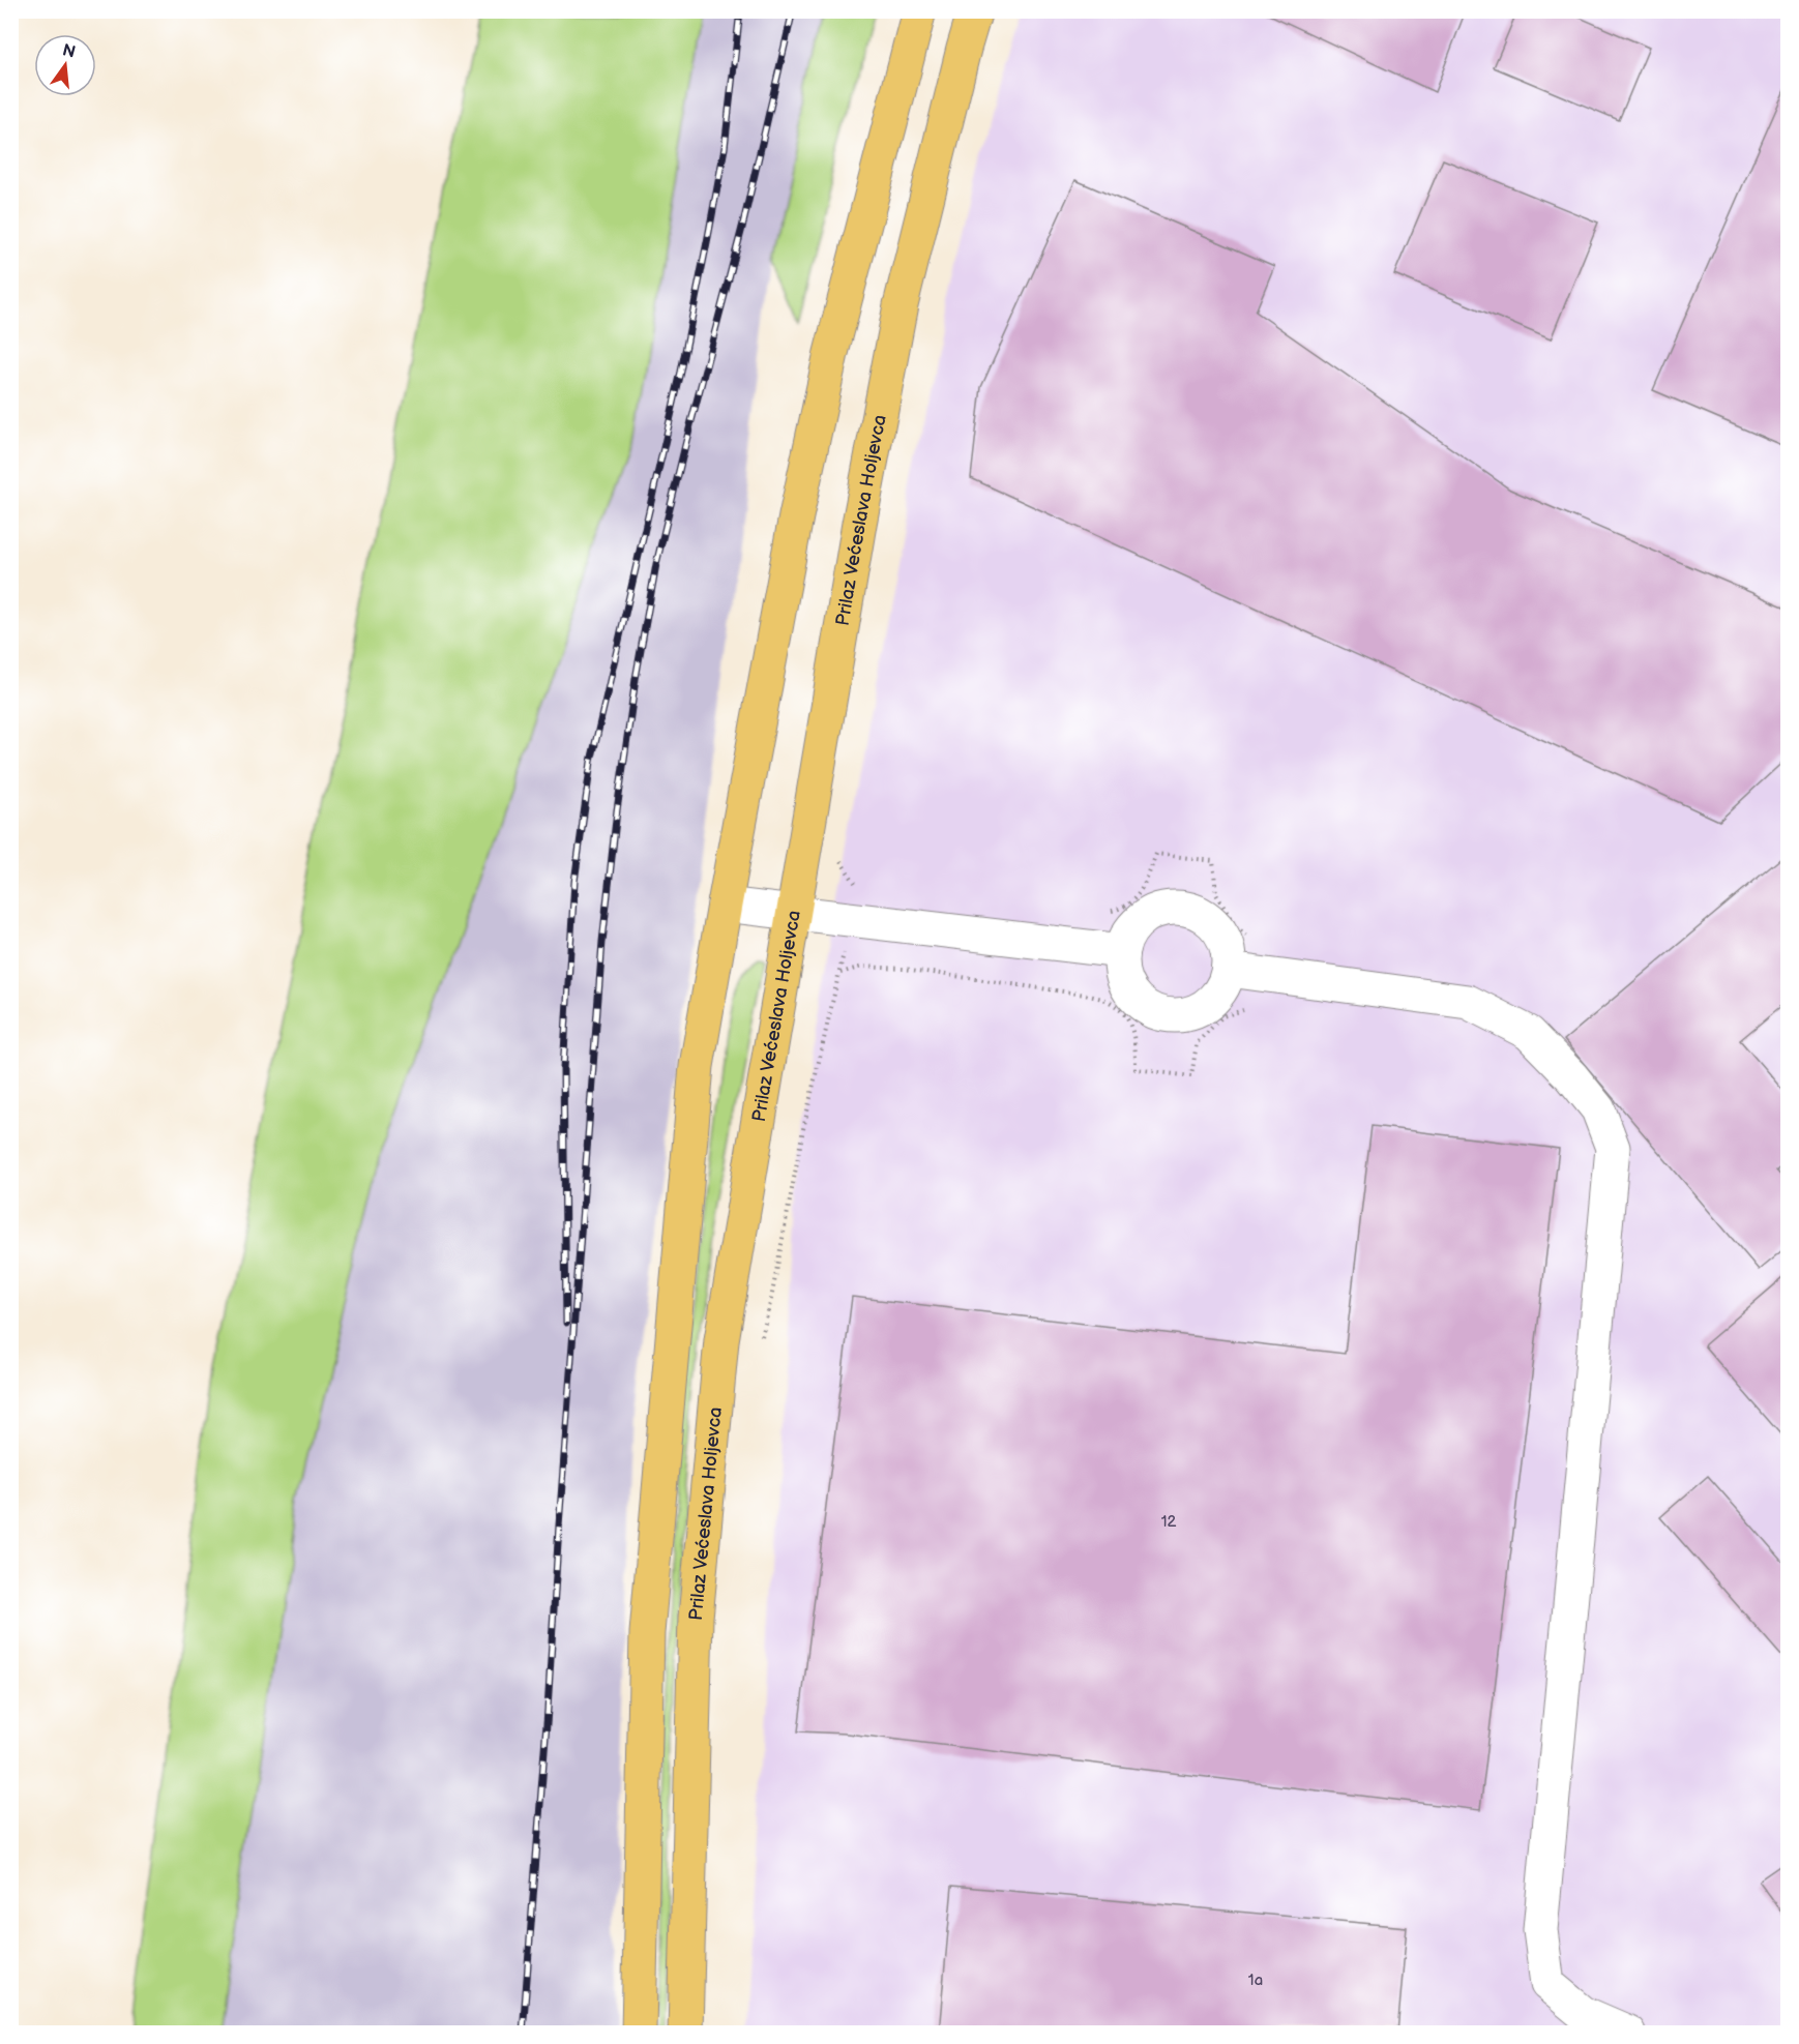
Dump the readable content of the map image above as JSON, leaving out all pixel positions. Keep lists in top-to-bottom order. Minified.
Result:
{"streets":{"highway":["Prilaz Većeslava Holjevca"]},"house_numbers":["12","1a"],"north":"top"}
